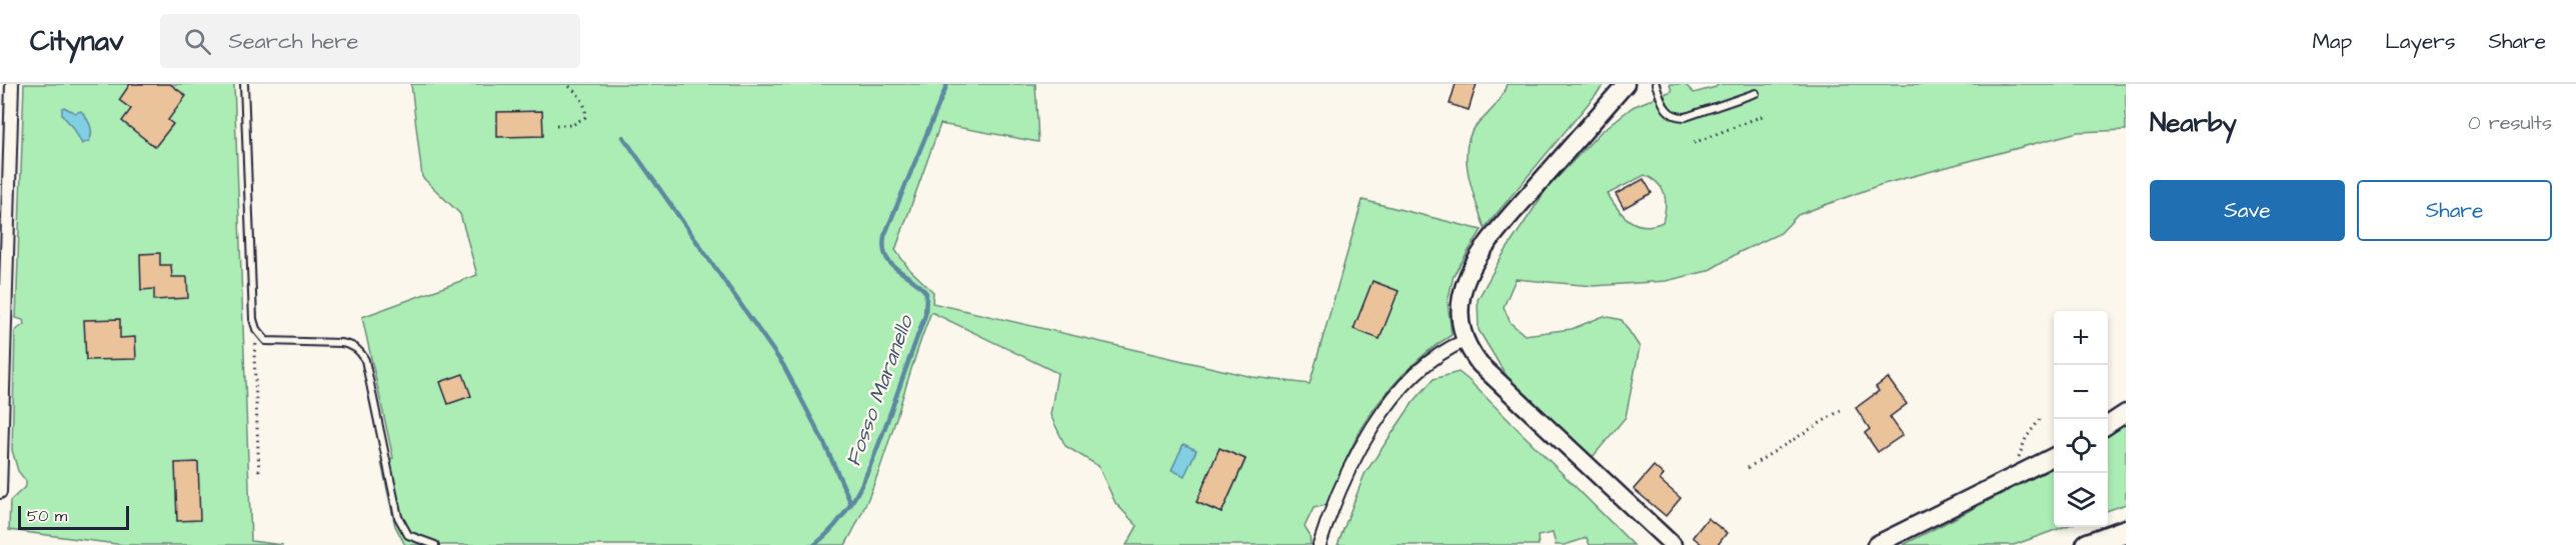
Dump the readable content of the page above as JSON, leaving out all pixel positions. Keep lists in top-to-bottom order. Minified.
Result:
{"water":["Fosso Maranello"],"scale_bar":"50 m","page":{"header":"Citynav","search":"Search here","nav":["Map","Layers","Share"],"heading":["Nearby","0 results"],"buttons":["Save","Share"],"map_buttons":["+","−"],"scale":"50 m"}}
